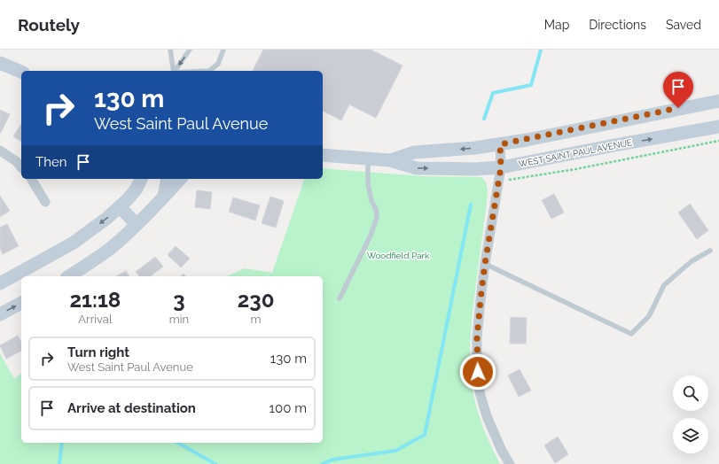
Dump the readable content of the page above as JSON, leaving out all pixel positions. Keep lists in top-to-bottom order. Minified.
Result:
{"streets":{"main road":["WEST SAINT PAUL AVENUE"]},"parks":["Woodfield Park"],"page":{"header":"Routely","nav":["Map","Directions","Saved"],"turn":["130 m","West Saint Paul Avenue"],"then":"Then","eta":["21:18","Arrival","3","min","230","m"],"list":[{"name":"Turn right","note":"West Saint Paul Avenue","value":"130 m"},{"name":"Arrive at destination","value":"100 m"}]}}
